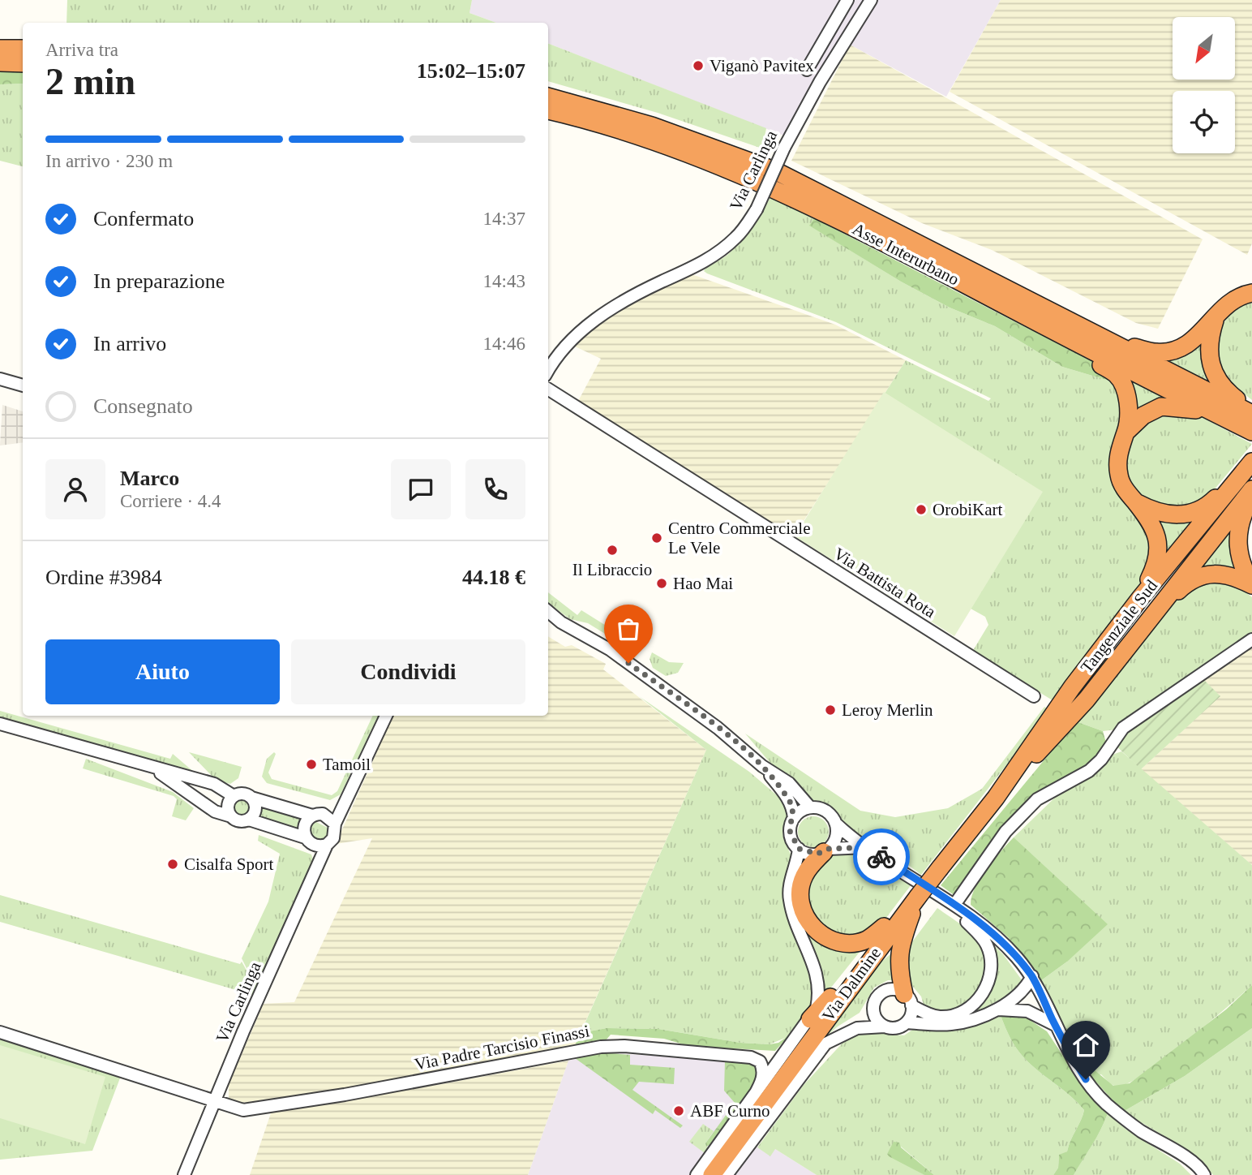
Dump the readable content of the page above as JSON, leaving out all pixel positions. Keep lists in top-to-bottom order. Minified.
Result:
{"streets":{"highway":["Asse Interurbano","Tangenziale Sud","Via Dalmine"],"street":["Via Carlinga","Via Battista Rota","Via Padre Tarcisio Finassi"]},"crossings":[["Via Carlinga","Via Padre Tarcisio Finassi"],["Tangenziale Sud","Via Dalmine"]],"places":["Viganò Pavitex","OrobiKart","Centro Commerciale Le Vele","Il Libraccio","Hao Mai","Leroy Merlin","Tamoil","Cisalfa Sport","ABF Curno"],"north":"bottom left","page":{"heading":["2 min","Arriva tra","15:02–15:07"],"panel":["Marco","Corriere · 4.4","Ordine #3984","44.18 €"],"bar":"In arrivo · 230 m","list":[["Confermato","14:37"],["In preparazione","14:43"],["In arrivo","14:46"],"Consegnato"],"buttons":["Aiuto","Condividi"]}}
